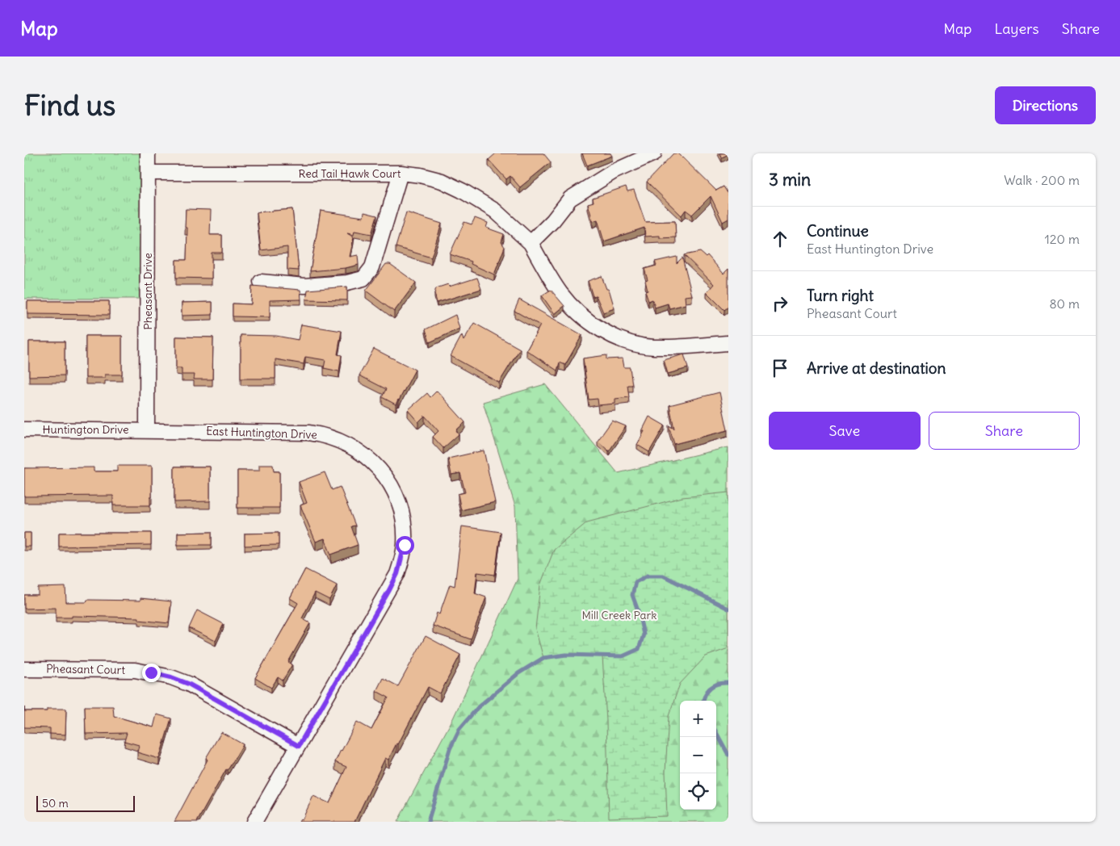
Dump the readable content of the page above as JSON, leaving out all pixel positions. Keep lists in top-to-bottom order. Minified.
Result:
{"streets":{"street":["Red Tail Hawk Court","Pheasant Drive","Huntington Drive","East Huntington Drive","Pheasant Court"]},"crossings":[["Red Tail Hawk Court","Pheasant Drive"],["Pheasant Drive","Huntington Drive"],["Pheasant Drive","East Huntington Drive"],["Huntington Drive","East Huntington Drive"],["East Huntington Drive","Pheasant Court"]],"parks":["Mill Creek Park"],"scale_bar":"50 m","page":{"header":"Map","nav":["Map","Layers","Share"],"buttons":["Directions",["Save","Share"]],"title":"Find us","heading":["3 min","Walk · 200 m"],"list":[["Continue","East Huntington Drive","120 m"],["Turn right","Pheasant Court","80 m"],"Arrive at destination"],"map_buttons":["+","−"],"scale":"50 m"}}
